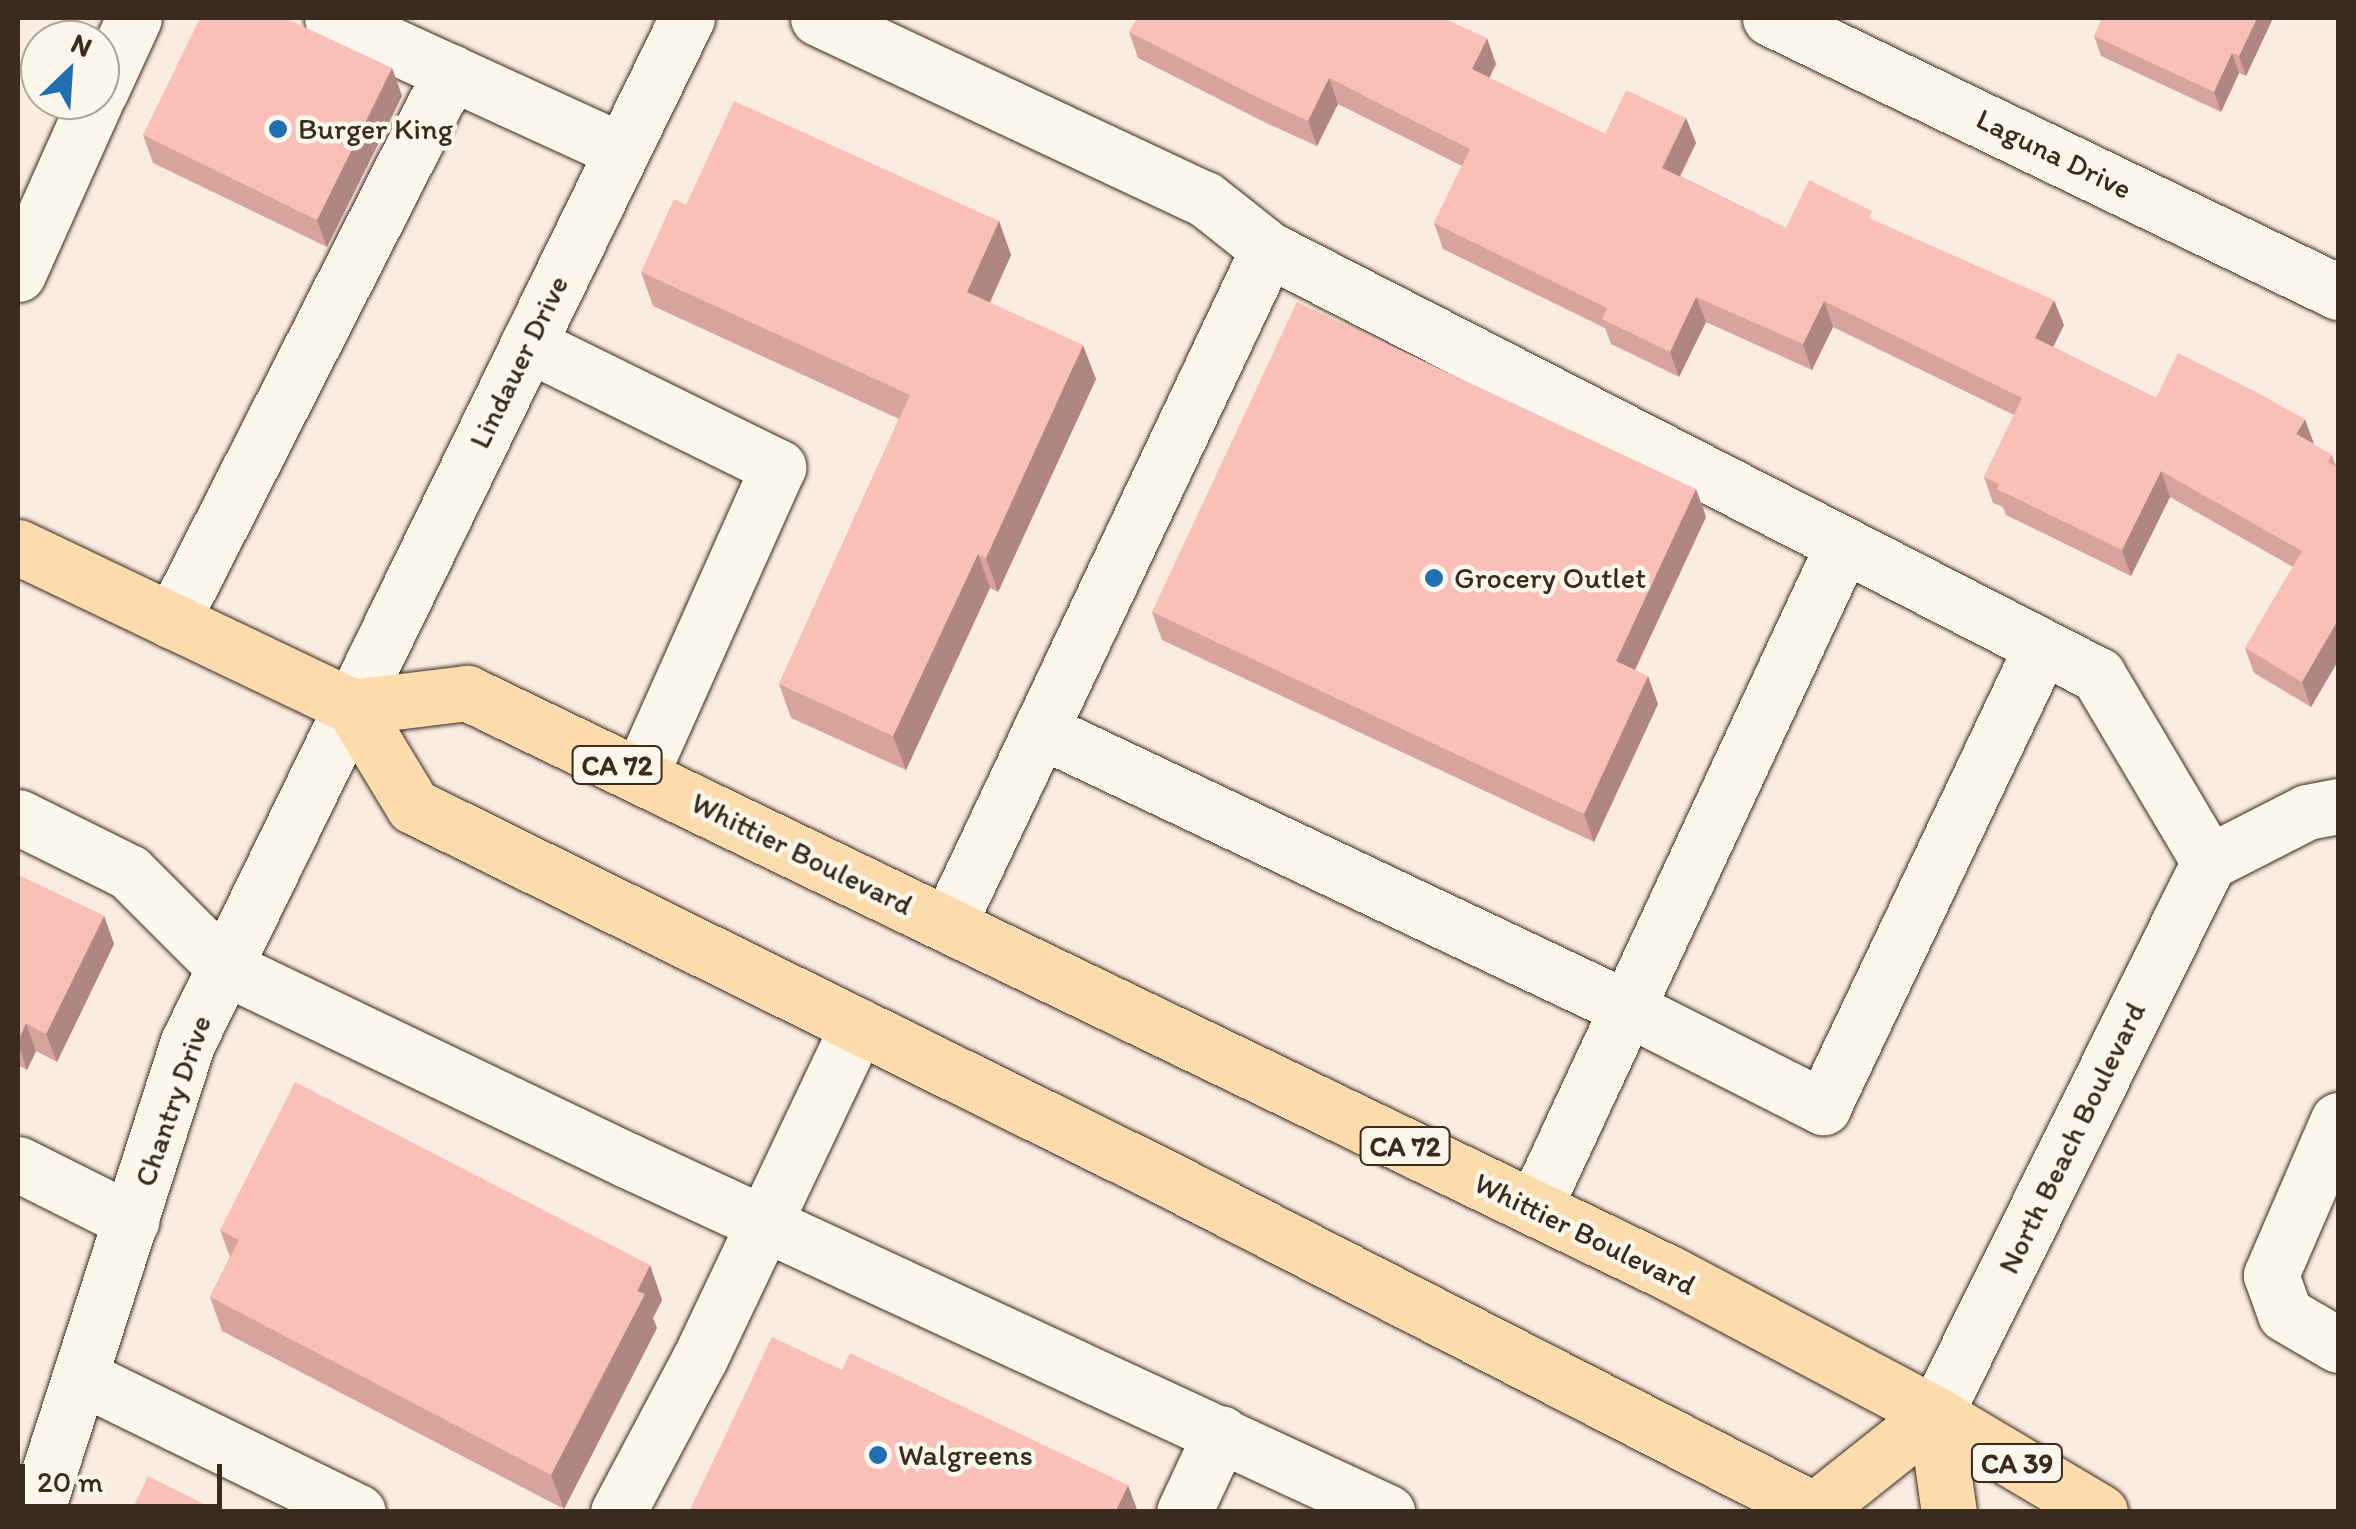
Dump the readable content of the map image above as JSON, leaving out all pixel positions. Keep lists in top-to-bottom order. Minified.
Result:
{"streets":{"main road":["CA 72","Whittier Boulevard","North Beach Boulevard","CA 39"],"street":["Laguna Drive","Lindauer Drive","Chantry Drive"]},"crossings":[["Lindauer Drive","Whittier Boulevard"],["Lindauer Drive","Chantry Drive"],["Whittier Boulevard","Chantry Drive"],["Whittier Boulevard","North Beach Boulevard"]],"places":["Burger King","Grocery Outlet","Walgreens"],"scale_bar":"20 m","north":"top right"}
